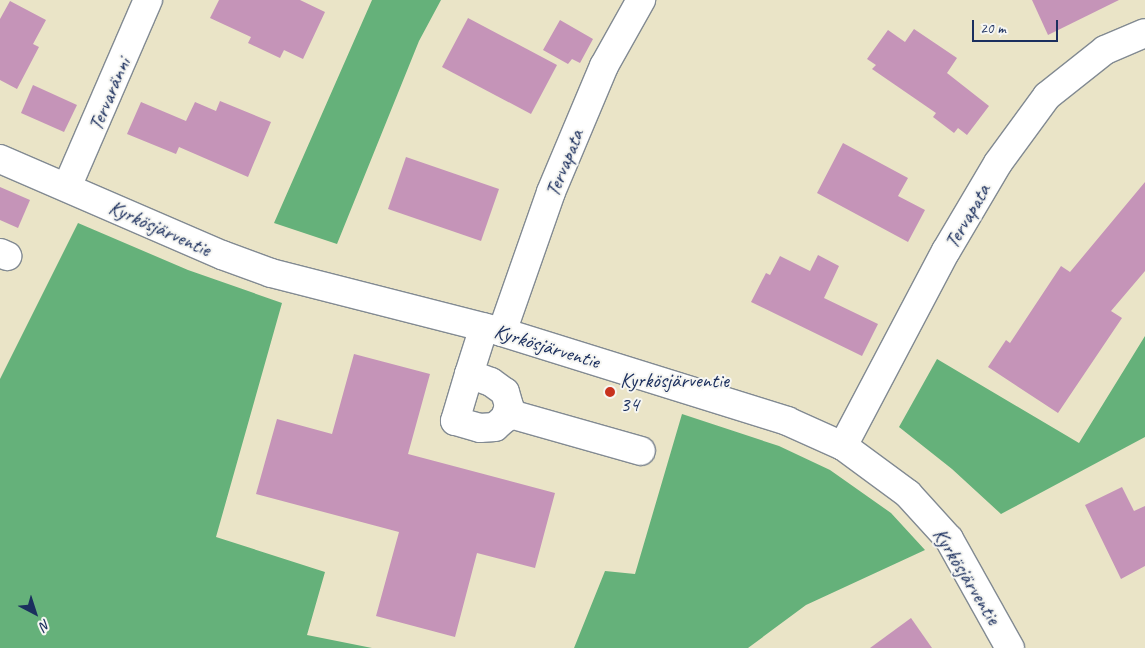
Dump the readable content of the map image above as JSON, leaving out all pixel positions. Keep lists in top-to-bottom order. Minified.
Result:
{"streets":{"street":["Tervaränni","Tervapata","Kyrkösjärventie"]},"crossings":[["Tervaränni","Kyrkösjärventie"],["Tervapata","Kyrkösjärventie"]],"places":["Kyrkösjärventie 34"],"scale_bar":"20 m","north":"bottom right"}
